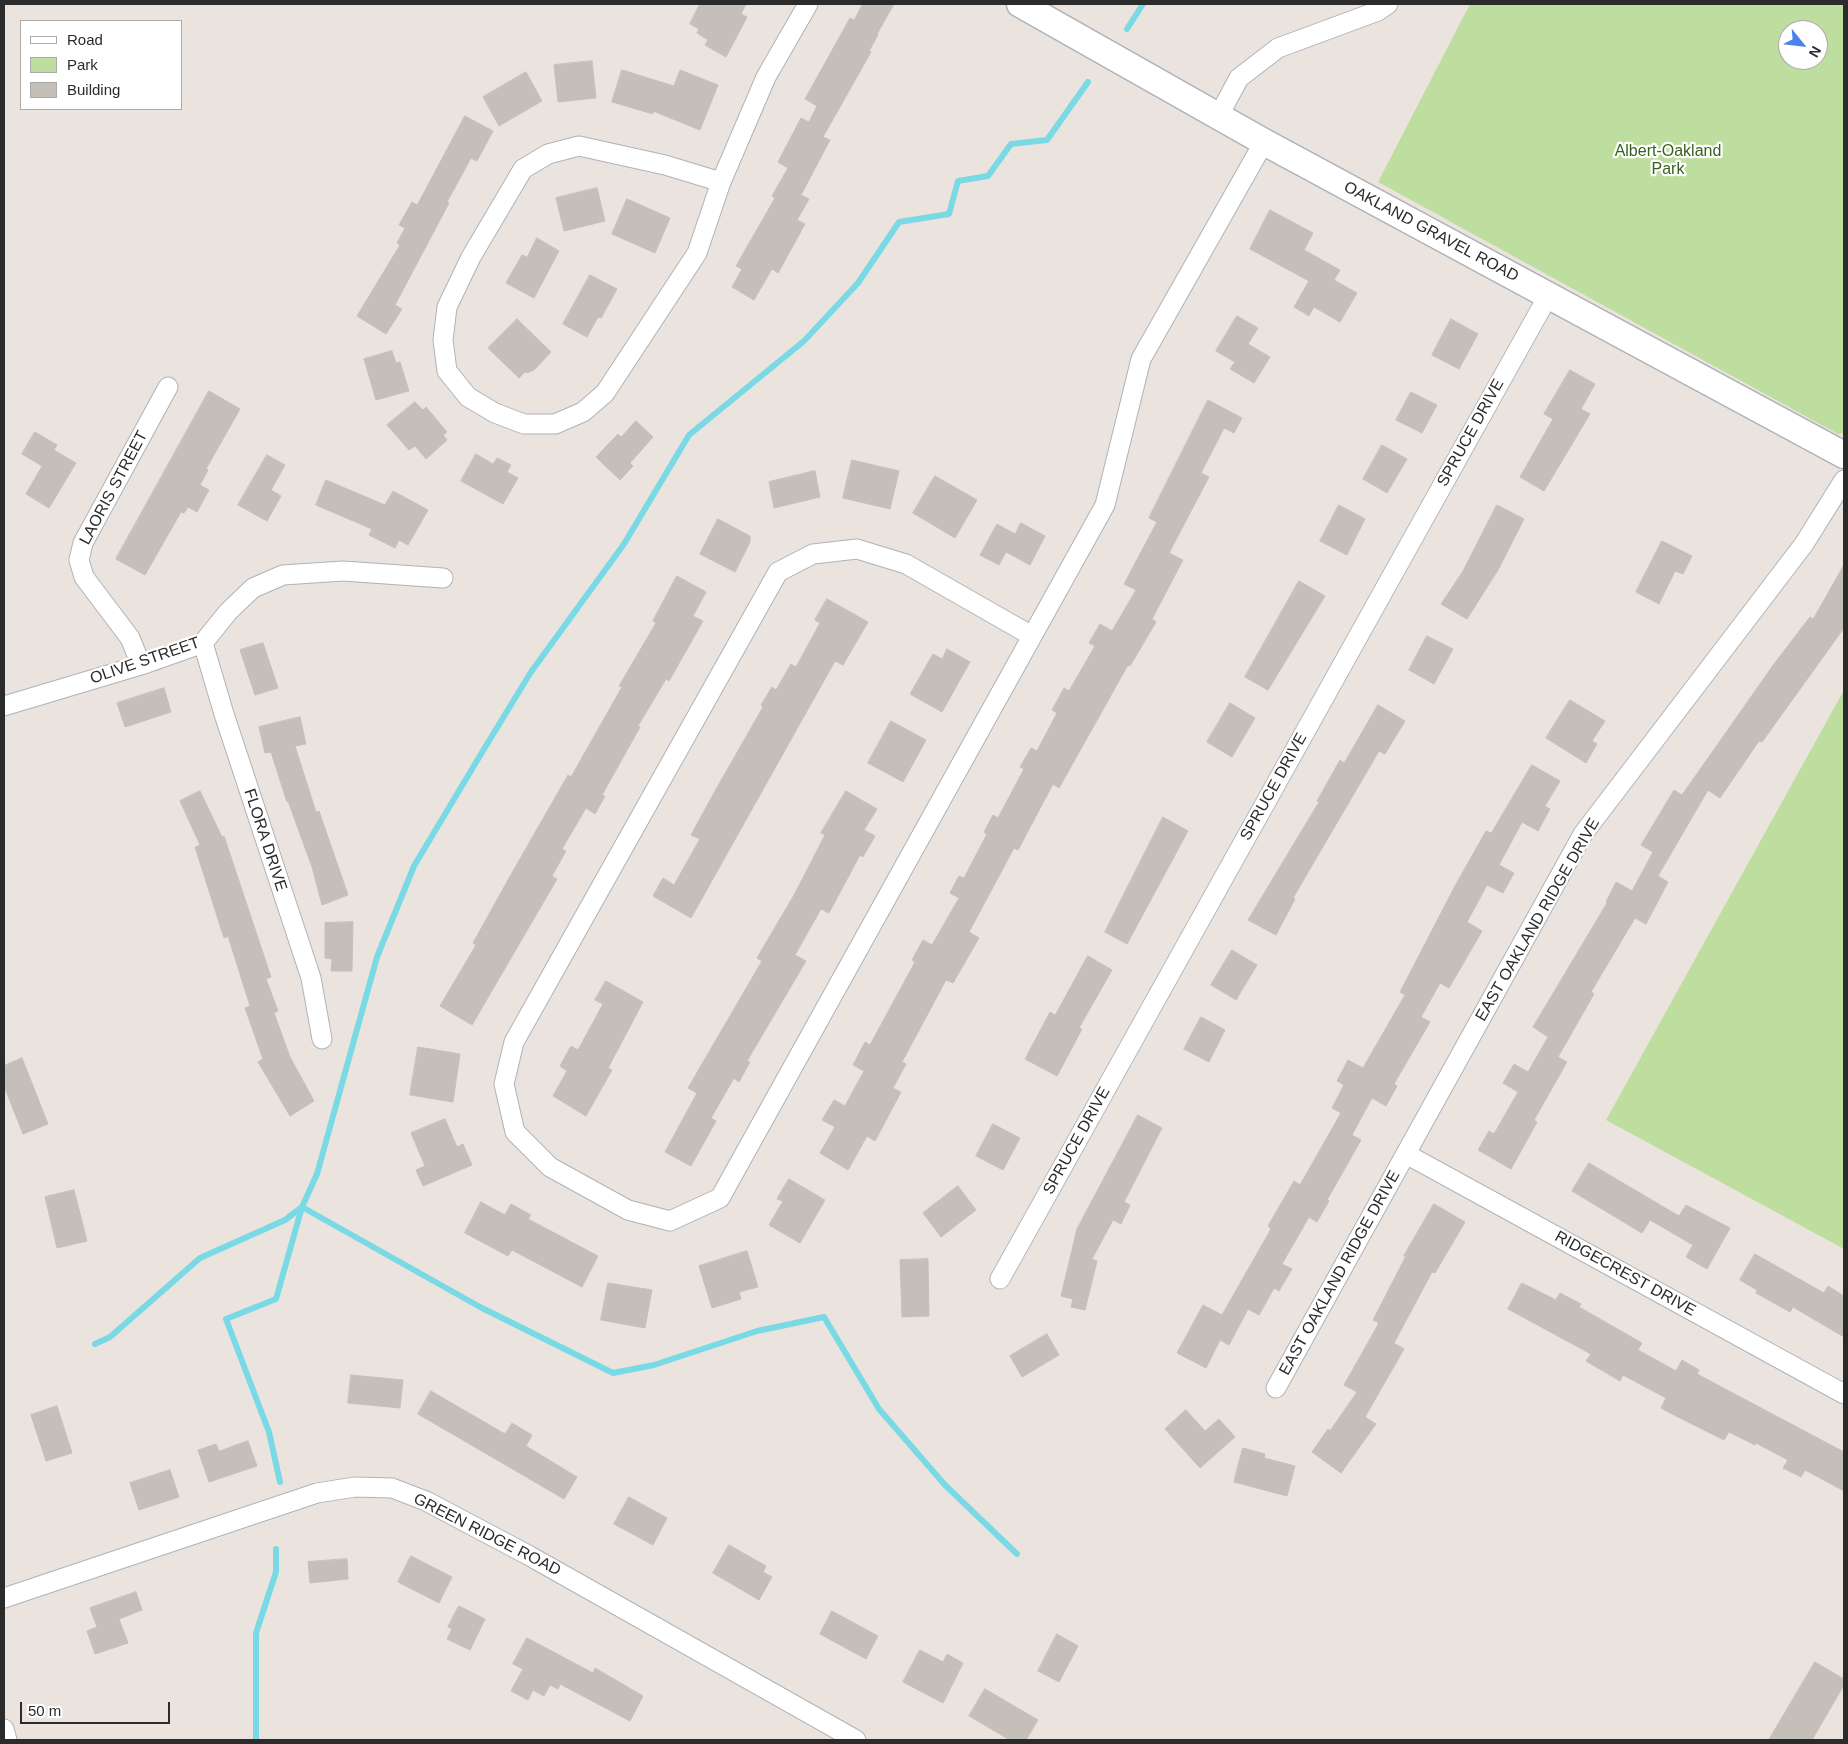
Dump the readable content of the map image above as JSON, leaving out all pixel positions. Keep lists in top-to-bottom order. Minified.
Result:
{"streets":{"street":["OAKLAND GRAVEL ROAD","SPRUCE DRIVE","LAORIS STREET","OLIVE STREET","FLORA DRIVE","EAST OAKLAND RIDGE DRIVE","RIDGECREST DRIVE","GREEN RIDGE ROAD"]},"crossings":[["OAKLAND GRAVEL ROAD","SPRUCE DRIVE"],["LAORIS STREET","OLIVE STREET"],["OLIVE STREET","FLORA DRIVE"],["EAST OAKLAND RIDGE DRIVE","RIDGECREST DRIVE"]],"parks":["Albert-Oakland Park"],"legend":["Road","Park","Building"],"scale_bar":"50 m","north":"bottom right"}
